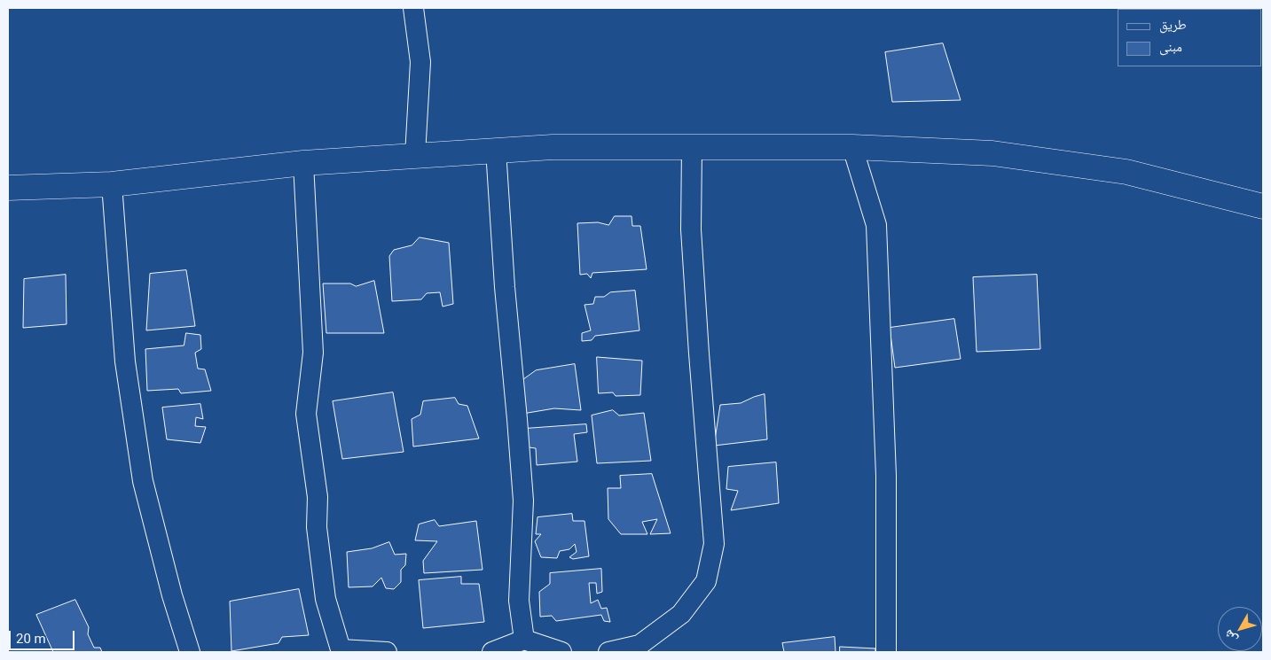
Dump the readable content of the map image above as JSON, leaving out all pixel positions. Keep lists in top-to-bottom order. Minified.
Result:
{"legend":["طريق","مبنى"],"scale_bar":"20 m","north":"bottom left"}
